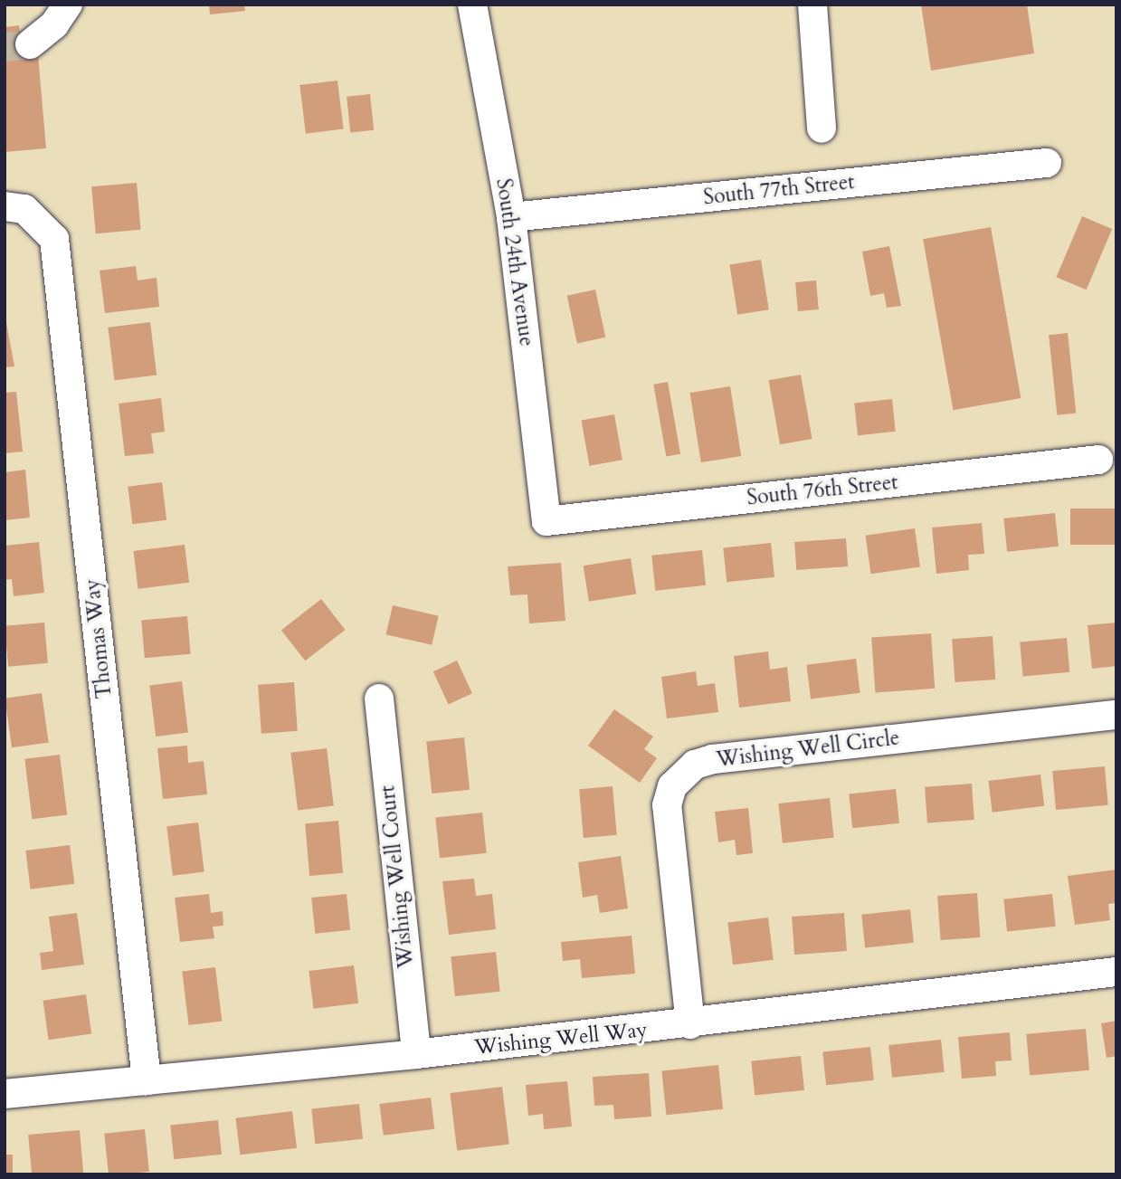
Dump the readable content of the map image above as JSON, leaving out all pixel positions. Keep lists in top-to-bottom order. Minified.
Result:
{"streets":{"street":["South 77th Street","South 24th Avenue","South 76th Street","Thomas Way","Wishing Well Circle","Wishing Well Court","Wishing Well Way"]},"crossings":[["South 77th Street","South 24th Avenue"],["South 24th Avenue","South 76th Street"],["Thomas Way","Wishing Well Way"],["Wishing Well Circle","Wishing Well Way"],["Wishing Well Court","Wishing Well Way"]]}
